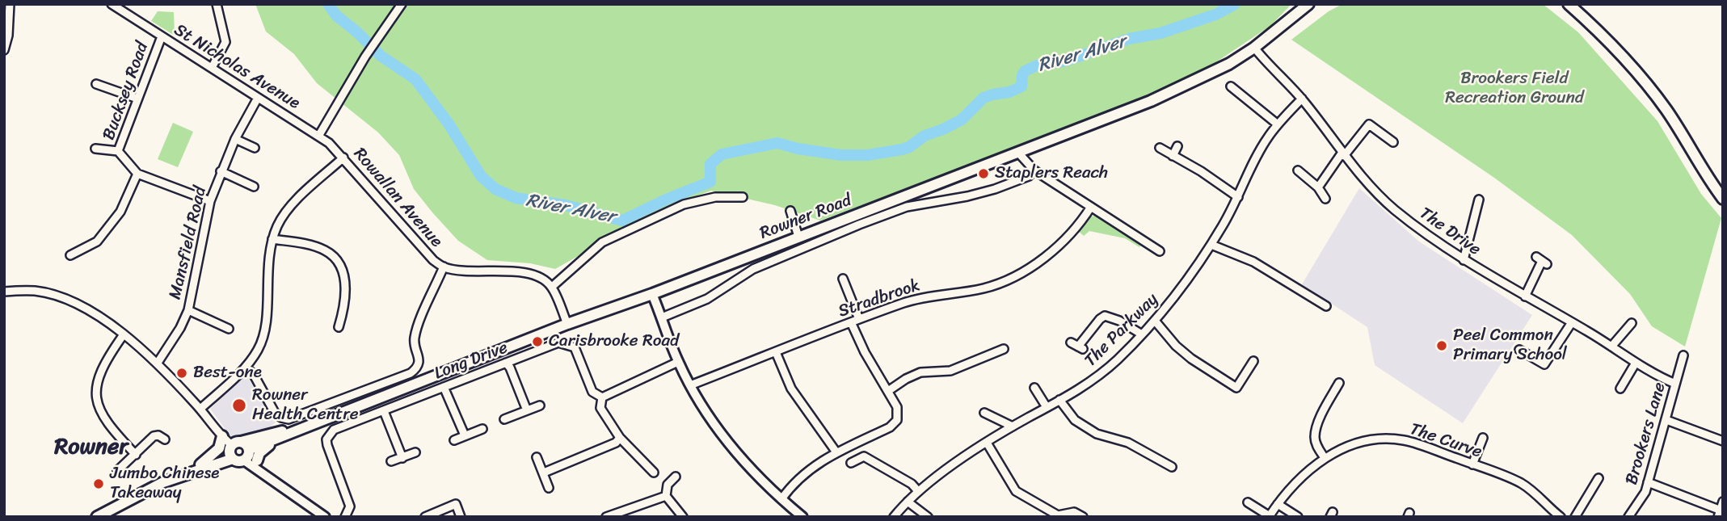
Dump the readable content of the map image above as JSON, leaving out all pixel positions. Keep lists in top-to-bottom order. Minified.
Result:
{"streets":{"main road":["Rowner Road"],"street":["St Nicholas Avenue","Bucksey Road","Rowallan Avenue","The Drive","Mansfield Road","Stradbrook","The Parkway","Long Drive","Brookers Lane","The Curve"]},"crossings":[["St Nicholas Avenue","Bucksey Road"],["St Nicholas Avenue","Rowallan Avenue"],["St Nicholas Avenue","Mansfield Road"],["Bucksey Road","Mansfield Road"],["Rowner Road","The Drive"],["The Drive","The Parkway"],["The Drive","Brookers Lane"]],"districts":["Rowner"],"water":["River Alver"],"parks":["Brookers Field Recreation Ground"],"places":["Staplers Reach","Carisbrooke Road","Peel Common Primary School","Best-one","Rowner Health Centre","Jumbo Chinese Takeaway"]}
